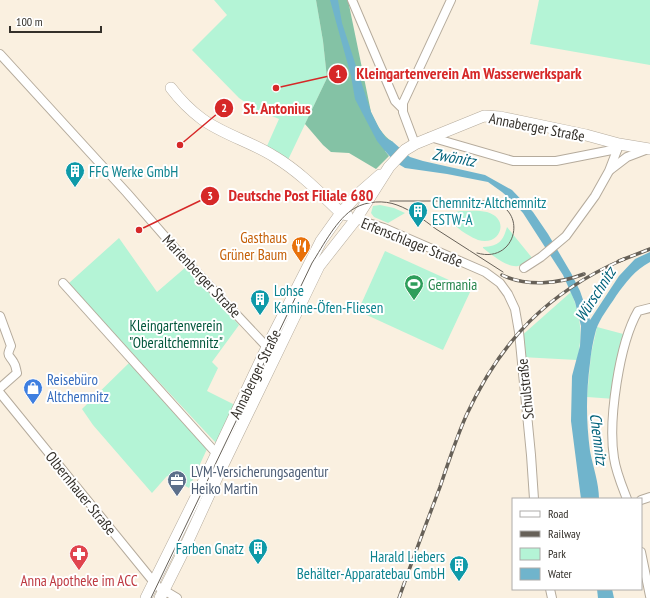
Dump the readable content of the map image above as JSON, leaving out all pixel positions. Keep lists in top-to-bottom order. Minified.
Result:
{"streets":{"main road":["Annaberger Straße","Erfenschlager Straße"],"street":["Marienberger Straße","Schulstraße","Olbernhauer Straße"]},"crossings":[["Annaberger Straße","Erfenschlager Straße"],["Annaberger Straße","Marienberger Straße"],["Annaberger Straße","Olbernhauer Straße"],["Erfenschlager Straße","Schulstraße"]],"water":["Zwönitz","Würschnitz","Chemnitz"],"parks":["Kleingartenverein \"Oberaltchemnitz\""],"places":{"other":["Kleingartenverein Am Wasserwerkspark","St. Antonius","Deutsche Post Filiale 680"],"building":["FFG Werke GmbH","Chemnitz-Altchemnitz ESTW-A","Lohse Kamine-Öfen-Fliesen","Farben Gnatz","Harald Liebers Behälter-Apparatebau GmbH"],"restaurant":["Gasthaus Grüner Baum"],"sports":["Germania"],"shop":["Reisebüro Altchemnitz"],"office":["LVM-Versicherungsagentur Heiko Martin"],"pharmacy":["Anna Apotheke im ACC"]},"legend":["Road","Railway","Park","Water"],"scale_bar":"100 m"}
